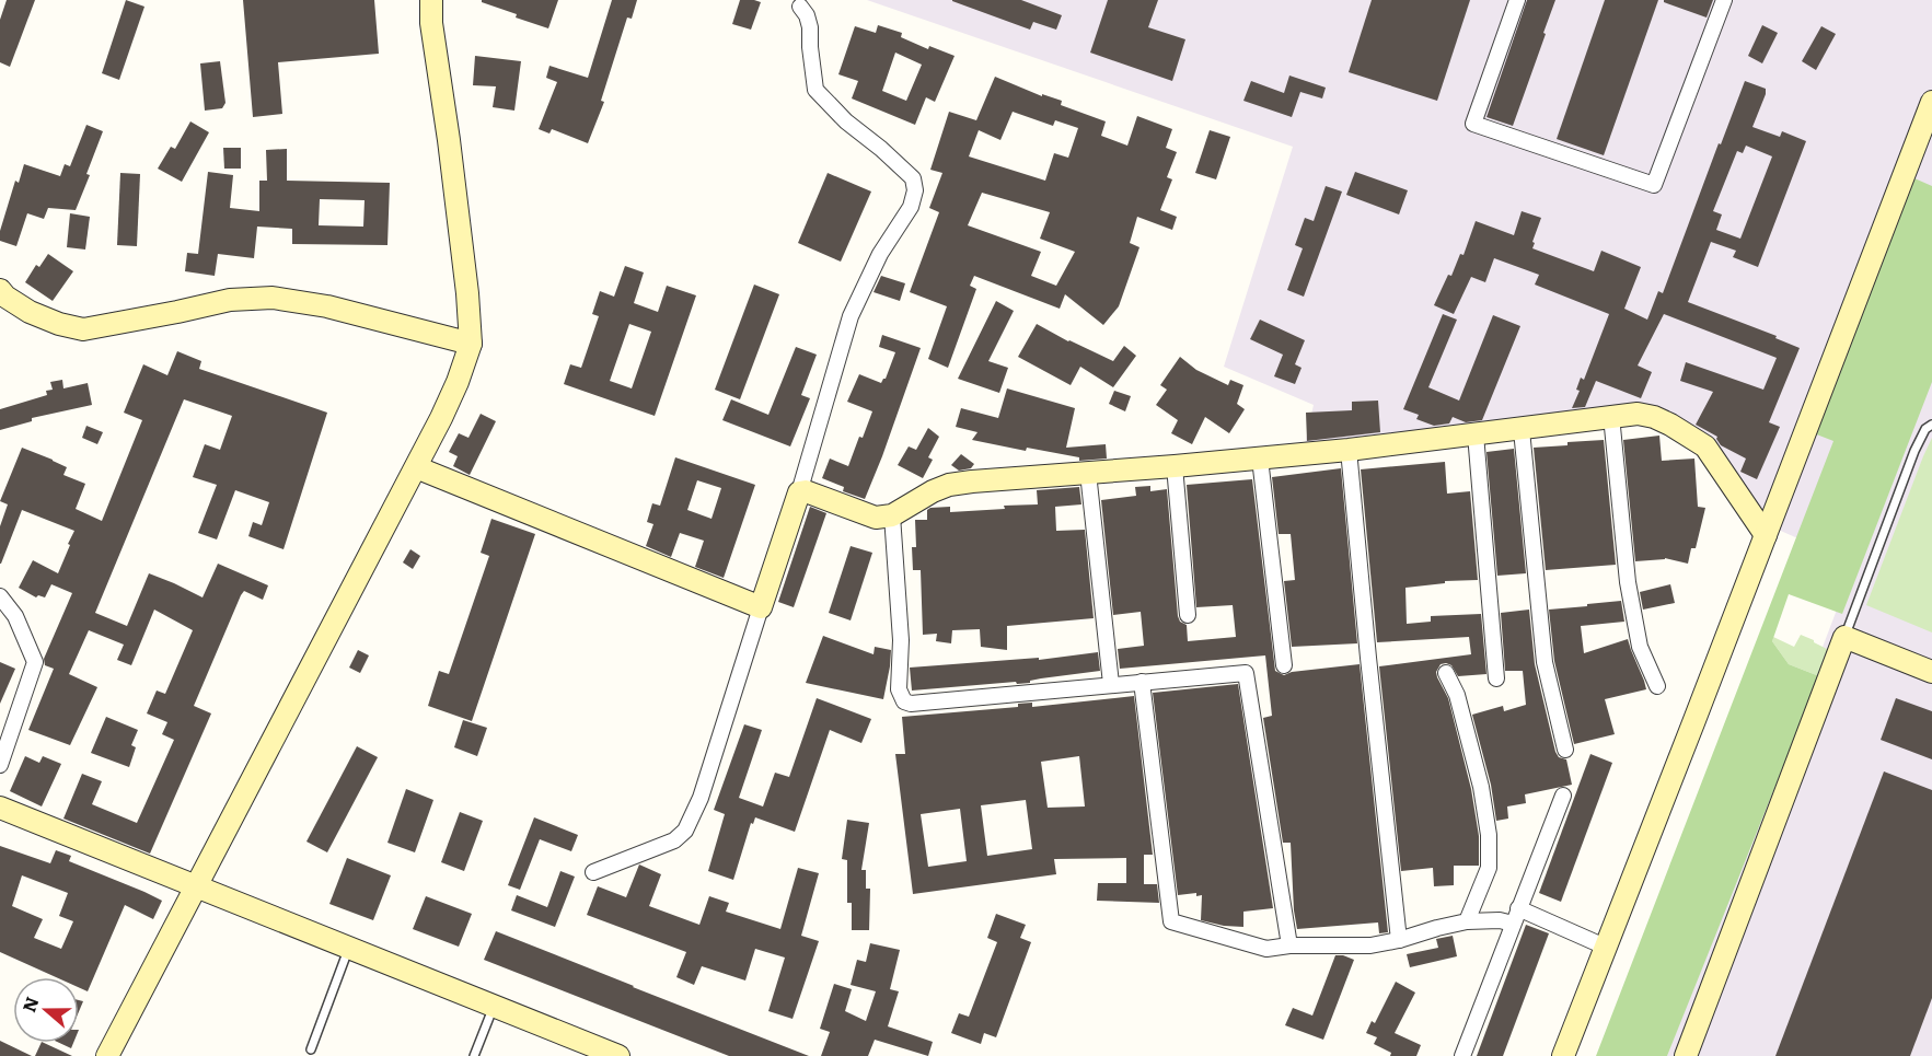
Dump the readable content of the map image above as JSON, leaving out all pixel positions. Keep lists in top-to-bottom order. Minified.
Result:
{"north":"left"}
